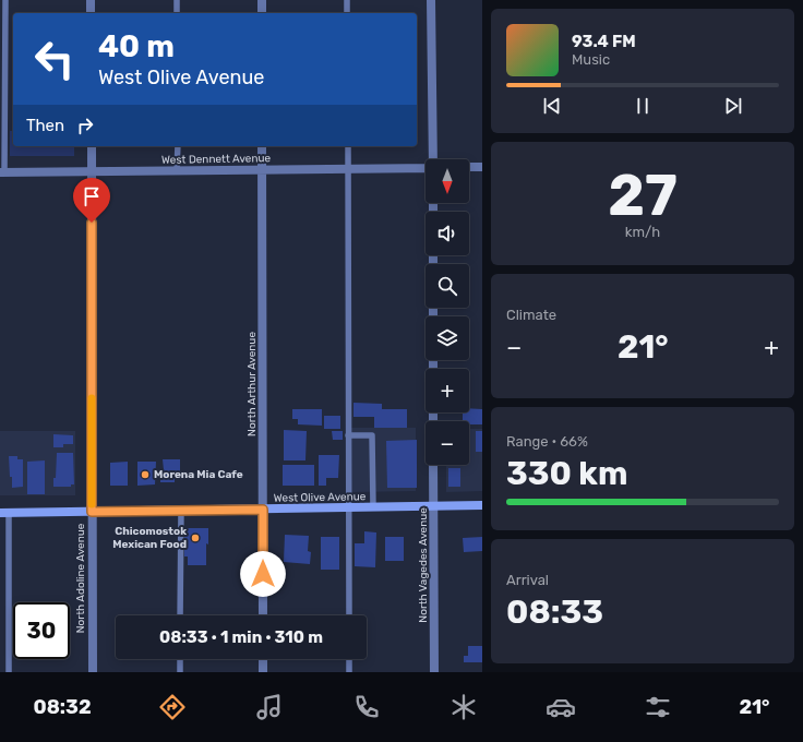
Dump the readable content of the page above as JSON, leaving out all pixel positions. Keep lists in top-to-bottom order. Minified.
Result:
{"streets":{"main road":["West Olive Avenue"],"street":["West Dennett Avenue","North Arthur Avenue","North Vagedes Avenue","North Adoline Avenue"]},"crossings":[["West Dennett Avenue","North Arthur Avenue"],["West Dennett Avenue","North Adoline Avenue"],["North Arthur Avenue","West Olive Avenue"],["West Olive Avenue","North Vagedes Avenue"],["West Olive Avenue","North Adoline Avenue"]],"places":["Morena Mia Cafe","Chicomostok Mexican Food"],"north":"bottom","page":{"turn":["40 m","West Olive Avenue"],"song":["93.4 FM","Music"],"then":"Then","tile":[["27","km/h"],"Climate",["Range · 66%","330 km"],["Arrival","08:33"]],"map_buttons":["+","−"],"heat":["−","21°","+"],"limit":"30","trip":"08:33 · 1 min · 310 m","tabs":["08:32","21°"]}}
